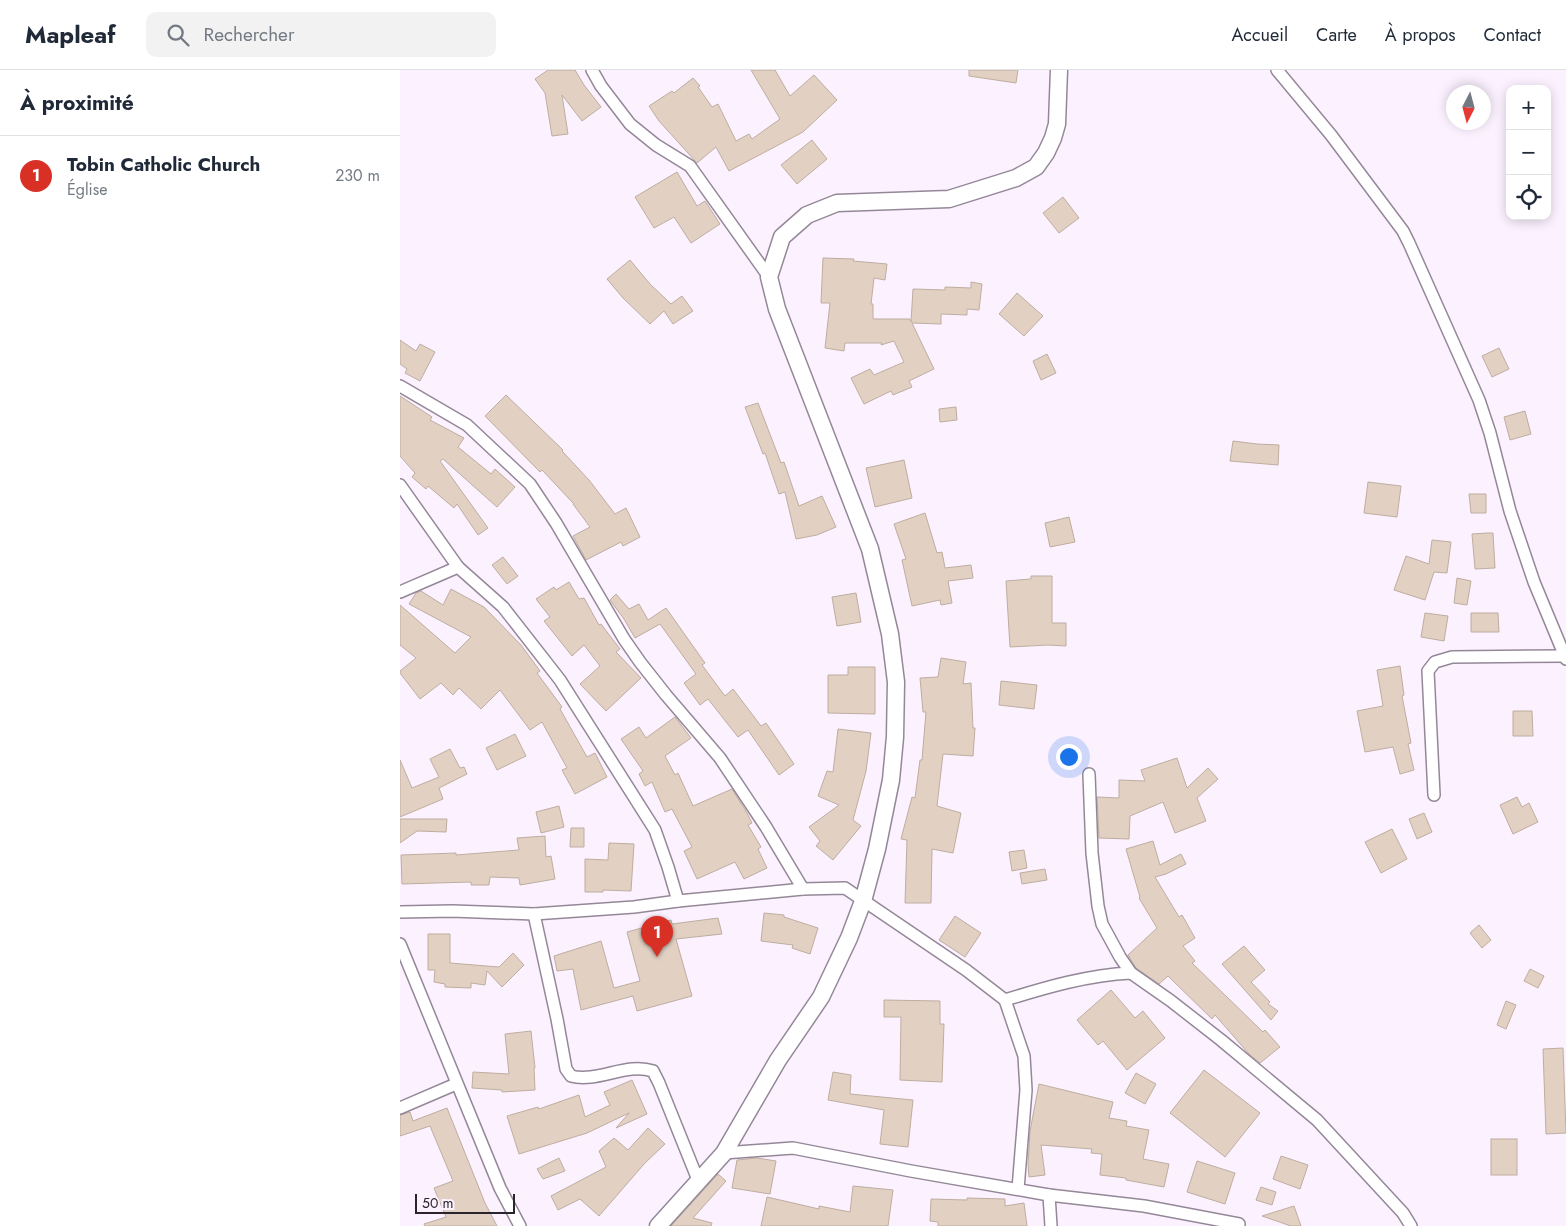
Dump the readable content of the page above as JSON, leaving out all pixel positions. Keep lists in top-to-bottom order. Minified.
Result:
{"scale_bar":"50 m","north":"bottom","page":{"header":"Mapleaf","search":"Rechercher","nav":["Accueil","Carte","À propos","Contact"],"heading":"À proximité","map_buttons":["+","−"],"list":[{"mark":"1","name":"Tobin Catholic Church","note":"Église","value":"230 m"}],"pins":"1","scale":"50 m"}}
